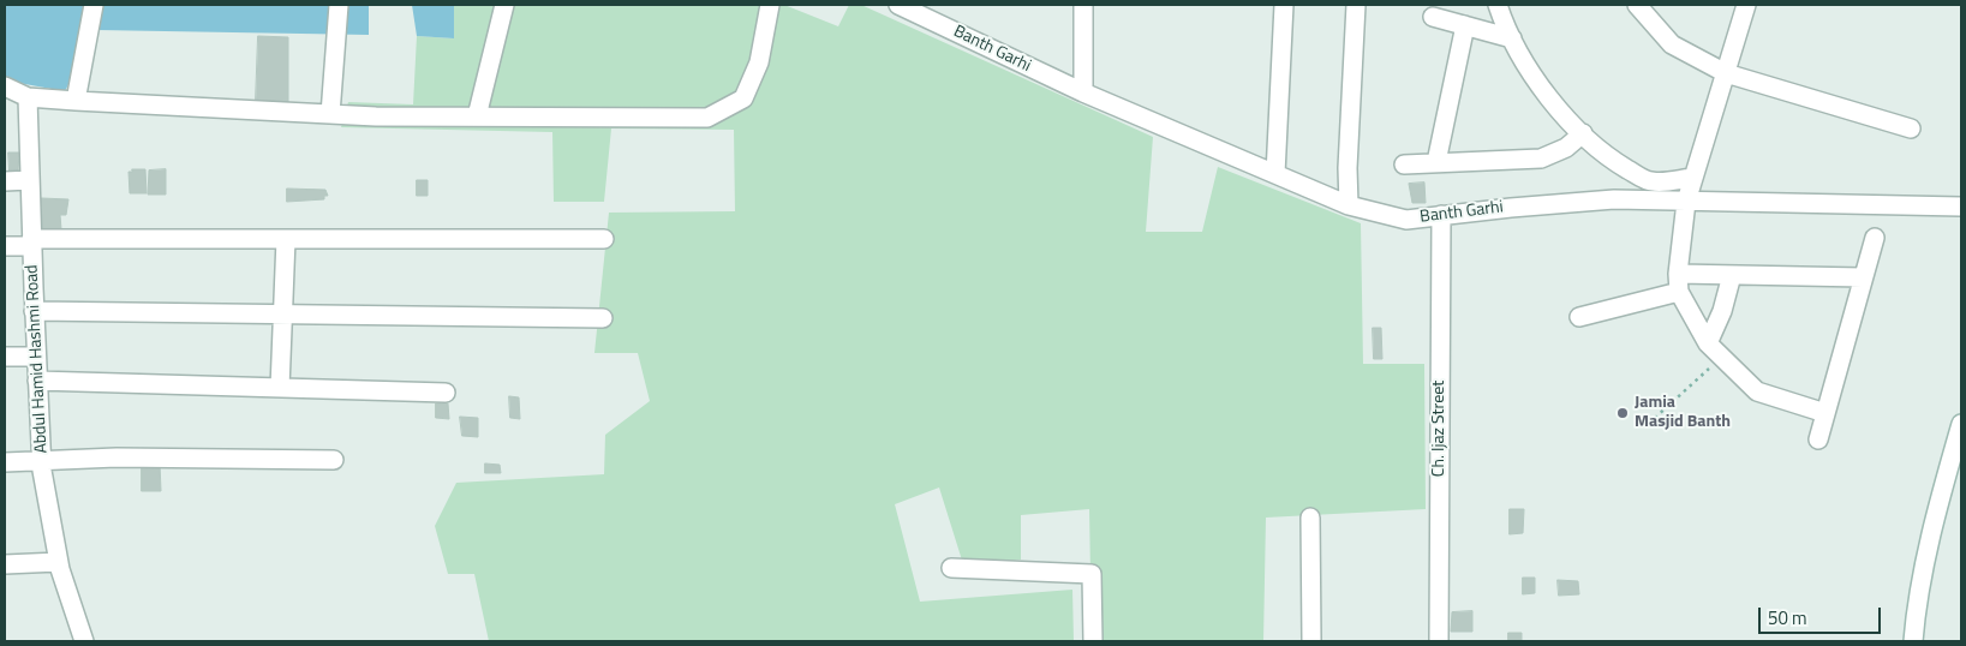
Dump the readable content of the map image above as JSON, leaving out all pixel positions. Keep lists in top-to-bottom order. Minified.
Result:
{"streets":{"street":["Banth Garhi","Abdul Hamid Hashmi Road","Ch. Ijaz Street"]},"crossings":[["Banth Garhi","Ch. Ijaz Street"]],"places":["Jamia Masjid Banth"],"scale_bar":"50 m"}
